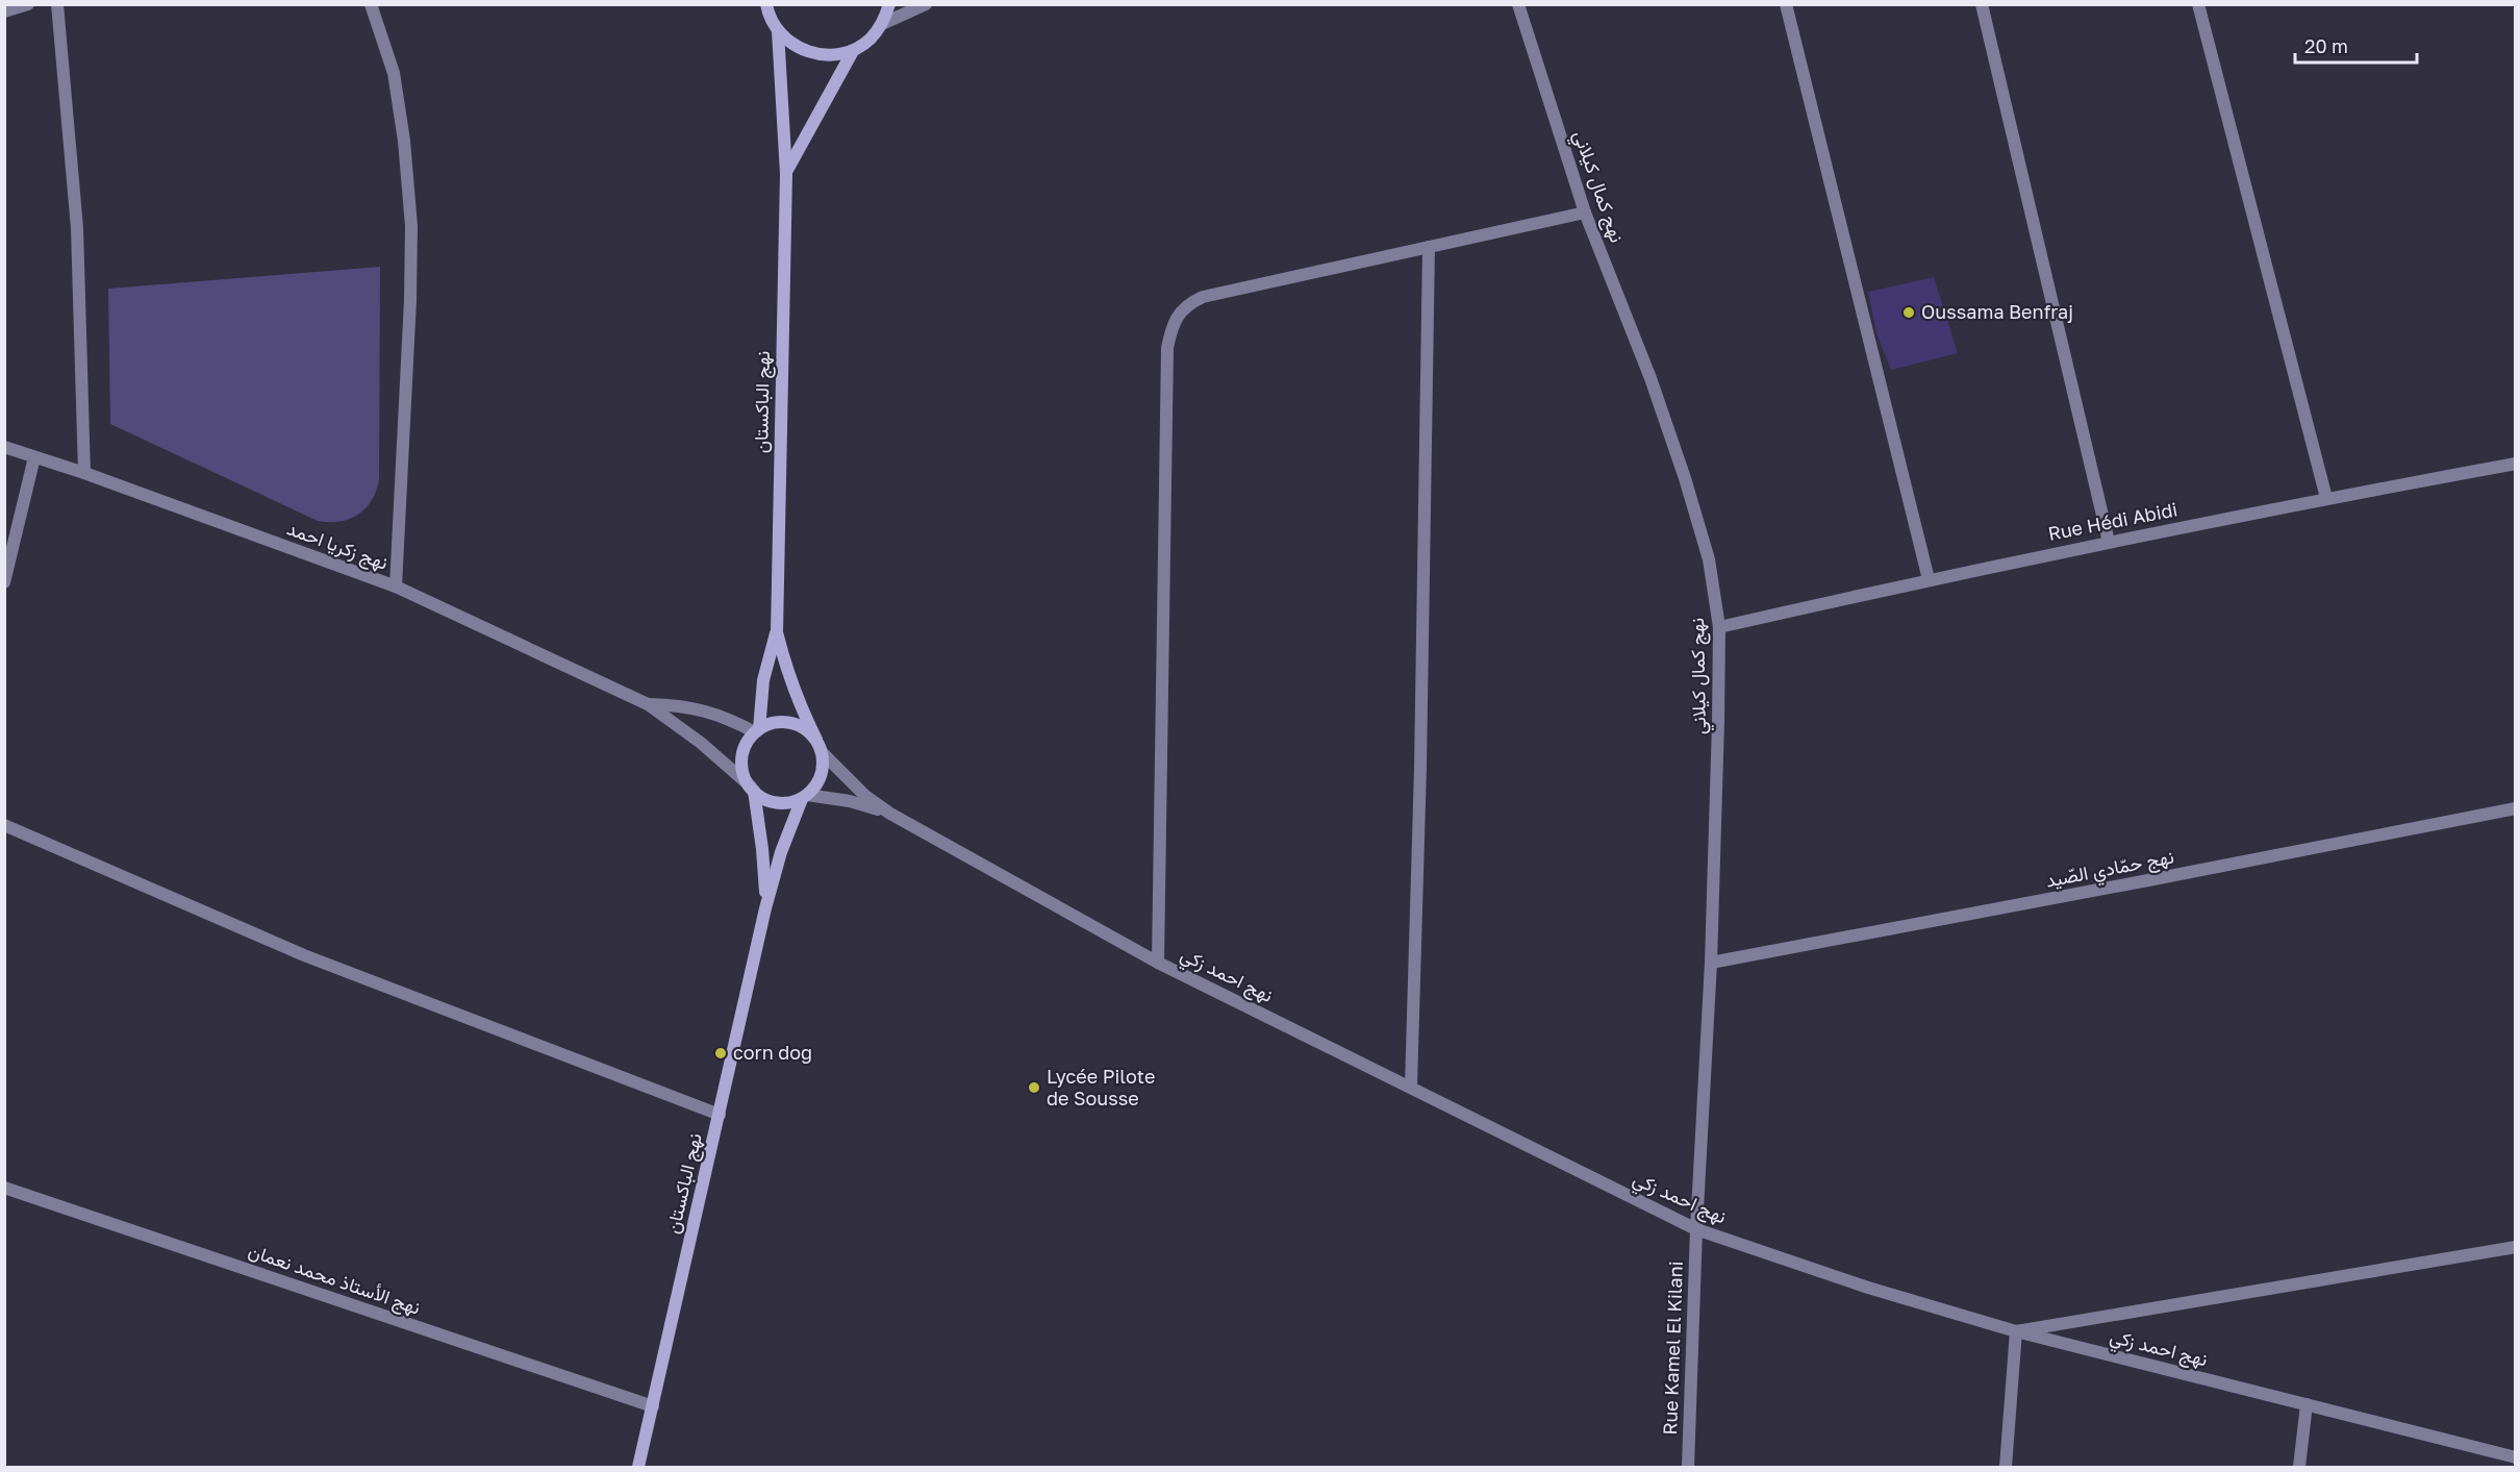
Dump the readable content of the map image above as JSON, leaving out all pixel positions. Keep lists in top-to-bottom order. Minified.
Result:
{"streets":{"street":["نهج كمال كيلاني","نهج الباكستان","Rue Hédi Abidi","نهج زكريا احمد","نهج حمّادي الصّيد","نهج احمد زكي","نهج الأستاذ محمد نعمان","Rue Kamel El Kilani"]},"crossings":[["نهج كمال كيلاني","Rue Hédi Abidi"],["نهج كمال كيلاني","نهج حمّادي الصّيد"],["نهج كمال كيلاني","نهج احمد زكي"],["نهج كمال كيلاني","Rue Kamel El Kilani"],["نهج الباكستان","نهج زكريا احمد"],["نهج الباكستان","نهج احمد زكي"],["نهج الباكستان","نهج الأستاذ محمد نعمان"],["نهج زكريا احمد","نهج احمد زكي"],["نهج احمد زكي","Rue Kamel El Kilani"]],"places":["Oussama Benfraj","corn dog","Lycée Pilote de Sousse"],"scale_bar":"20 m"}
